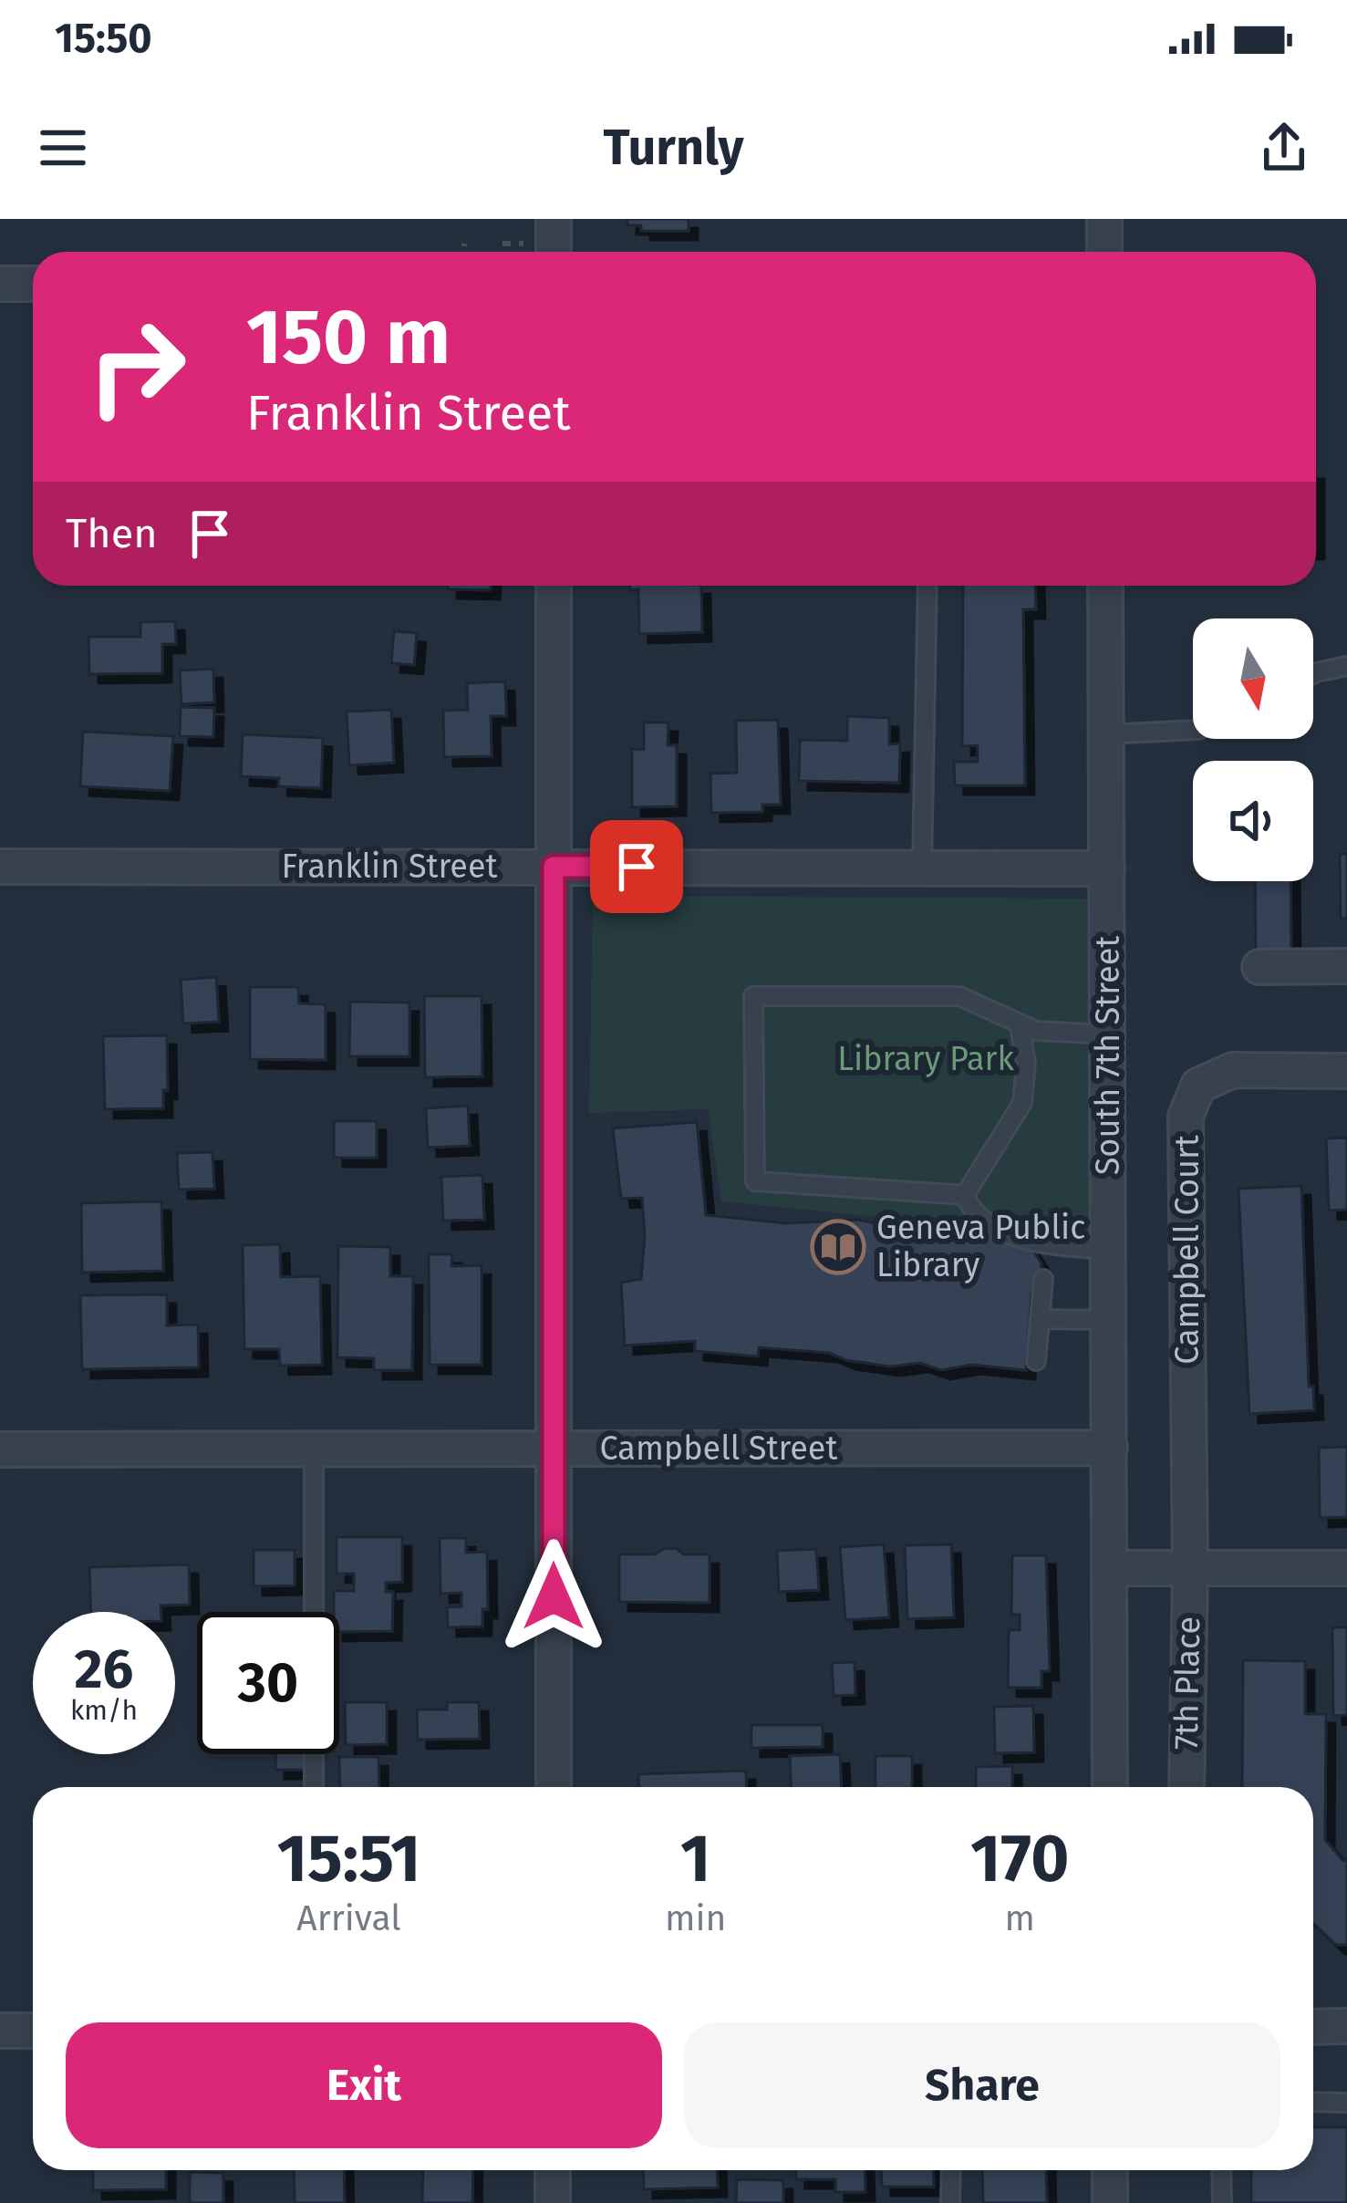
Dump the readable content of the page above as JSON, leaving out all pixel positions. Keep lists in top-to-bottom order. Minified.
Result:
{"streets":{"street":["Franklin Street","South 7th Street","Campbell Court","Campbell Street","7th Place"]},"crossings":[["Franklin Street","South 7th Street"],["South 7th Street","Campbell Street"],["Campbell Court","7th Place"]],"parks":["Library Park"],"places":{"library":["Geneva Public Library"]},"north":"bottom","page":{"status":"15:50","header":"Turnly","turn":["150 m","Franklin Street"],"then":"Then","speed":"26 km/h","limit":"30","eta":["15:51","Arrival","1","min","170","m"],"buttons":["Exit","Share"]}}
